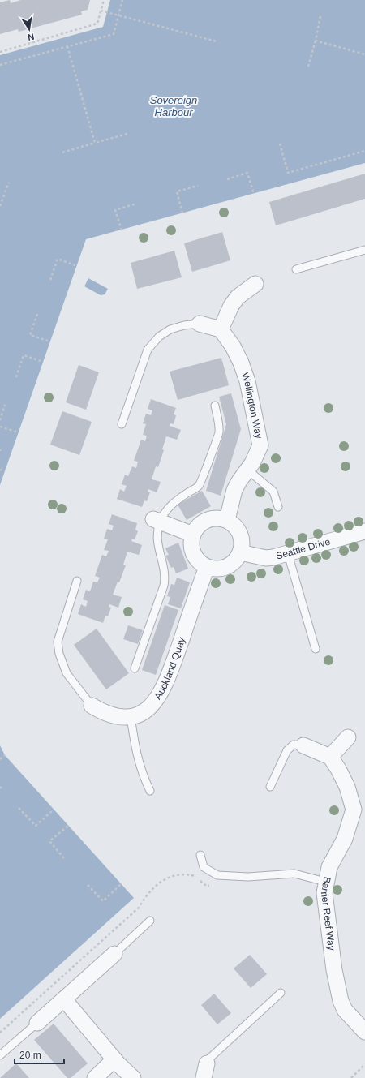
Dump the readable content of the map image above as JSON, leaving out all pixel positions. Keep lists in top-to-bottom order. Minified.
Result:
{"streets":{"street":["Wellington Way","Seattle Drive","Auckland Quay","Barrier Reef Way"]},"crossings":[["Wellington Way","Seattle Drive"],["Wellington Way","Auckland Quay"],["Seattle Drive","Auckland Quay"]],"water":["Sovereign Harbour"],"scale_bar":"20 m","north":"bottom"}
